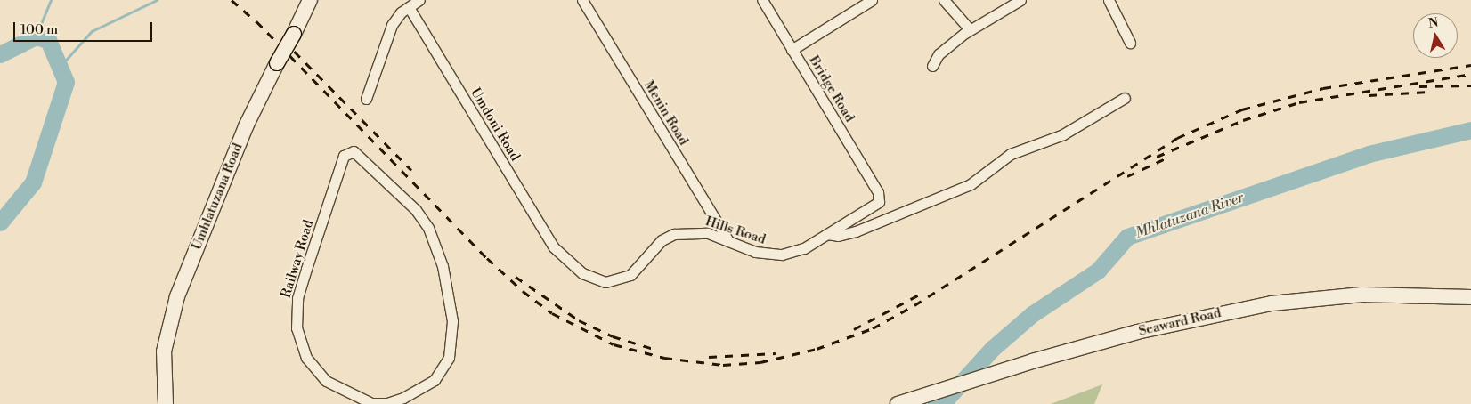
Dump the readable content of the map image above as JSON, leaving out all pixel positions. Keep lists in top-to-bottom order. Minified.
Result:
{"streets":{"street":["Bridge Road","Menin Road","Umdoni Road","Umhlatuzana Road","Hills Road","Railway Road","Seaward Road"]},"crossings":[["Bridge Road","Hills Road"],["Menin Road","Hills Road"],["Umdoni Road","Hills Road"]],"water":["Mhlatuzana River"],"scale_bar":"100 m","north":"top"}
